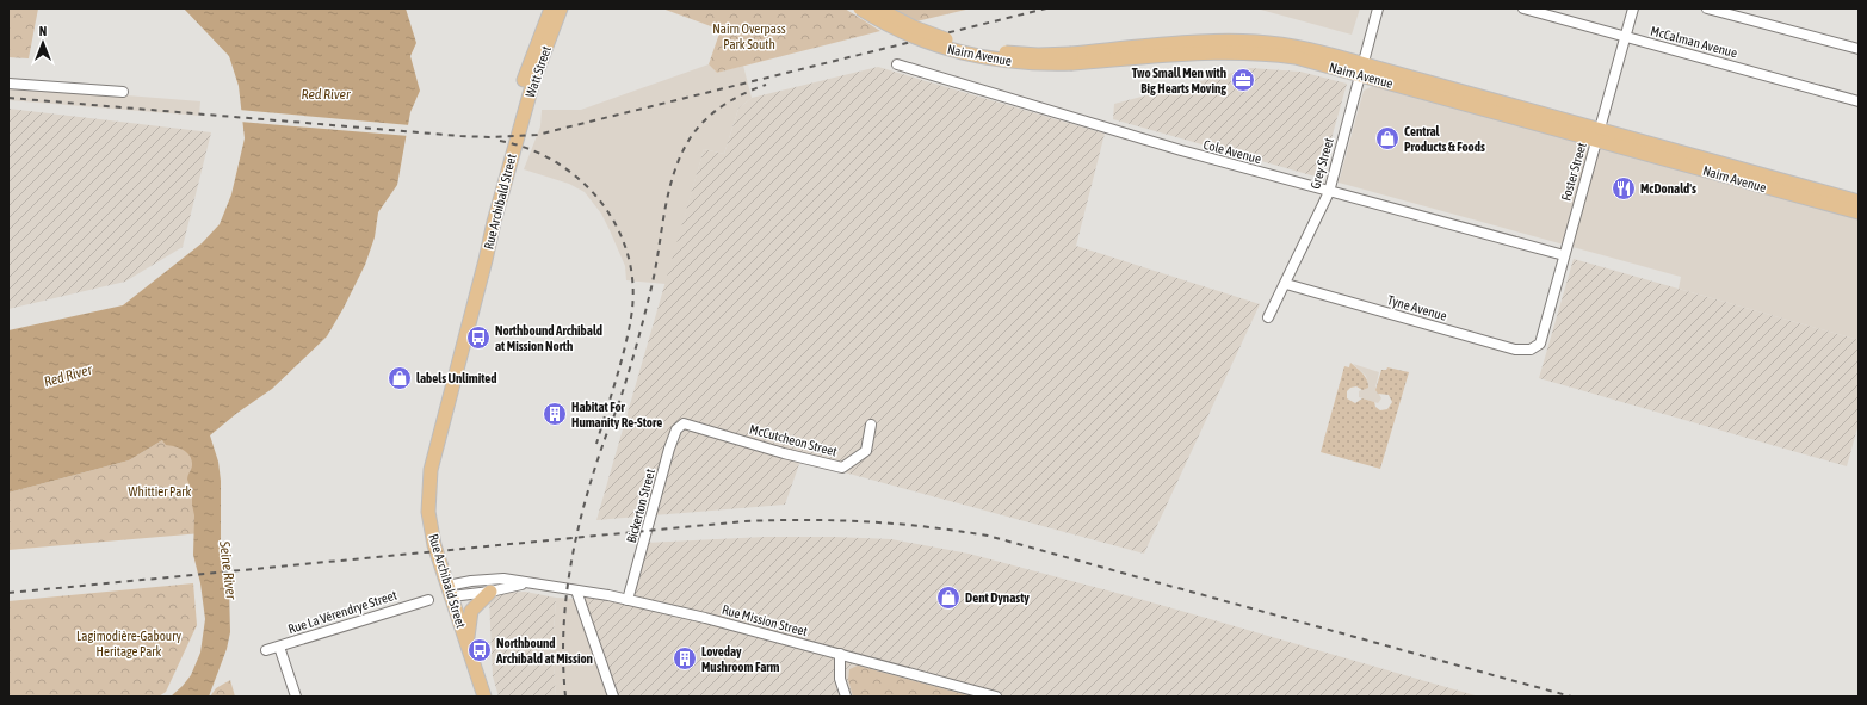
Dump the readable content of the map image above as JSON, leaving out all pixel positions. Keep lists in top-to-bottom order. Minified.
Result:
{"streets":{"main road":["Nairn Avenue","Watt Street","Rue Archibald Street"],"street":["McCalman Avenue","Cole Avenue","Grey Street","Foster Street","Tyne Avenue","McCutcheon Street","Bickerton Street","Rue La Vérendrye Street","Rue Mission Street"]},"crossings":[["McCalman Avenue","Foster Street"],["Nairn Avenue","Grey Street"],["Nairn Avenue","Foster Street"],["Watt Street","Rue Archibald Street"],["Cole Avenue","Grey Street"],["Cole Avenue","Foster Street"],["Grey Street","Tyne Avenue"],["Foster Street","Tyne Avenue"],["Rue Archibald Street","Rue Mission Street"],["McCutcheon Street","Bickerton Street"],["Bickerton Street","Rue Mission Street"]],"water":["Red River","Seine River"],"parks":["Nairn Overpass Park South","Whittier Park","Lagimodière-Gaboury Heritage Park"],"places":{"office":["Two Small Men with Big Hearts Moving"],"shop":["Central Products & Foods","labels Unlimited","Dent Dynasty"],"restaurant":["McDonald's"],"bus stop":["Northbound Archibald at Mission North","Northbound Archibald at Mission"],"building":["Habitat For Humanity Re-Store","Loveday Mushroom Farm"]},"north":"top"}
